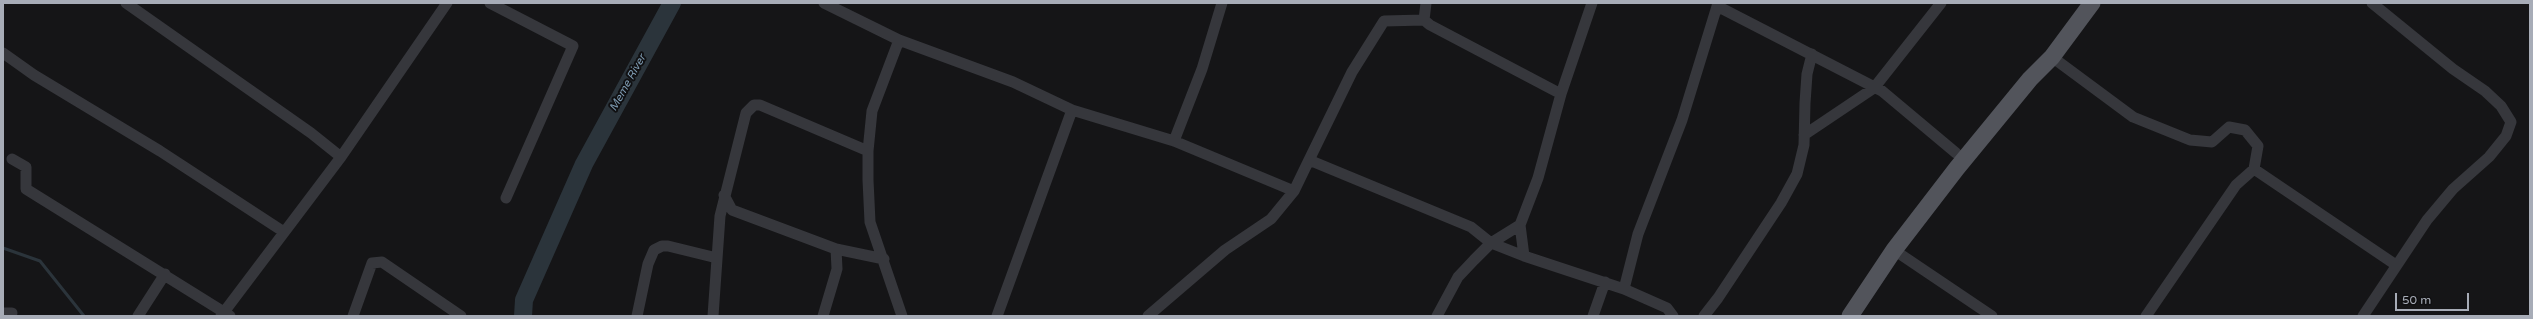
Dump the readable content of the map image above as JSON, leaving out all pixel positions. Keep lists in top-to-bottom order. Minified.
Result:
{"water":["Meme River"],"scale_bar":"50 m"}
